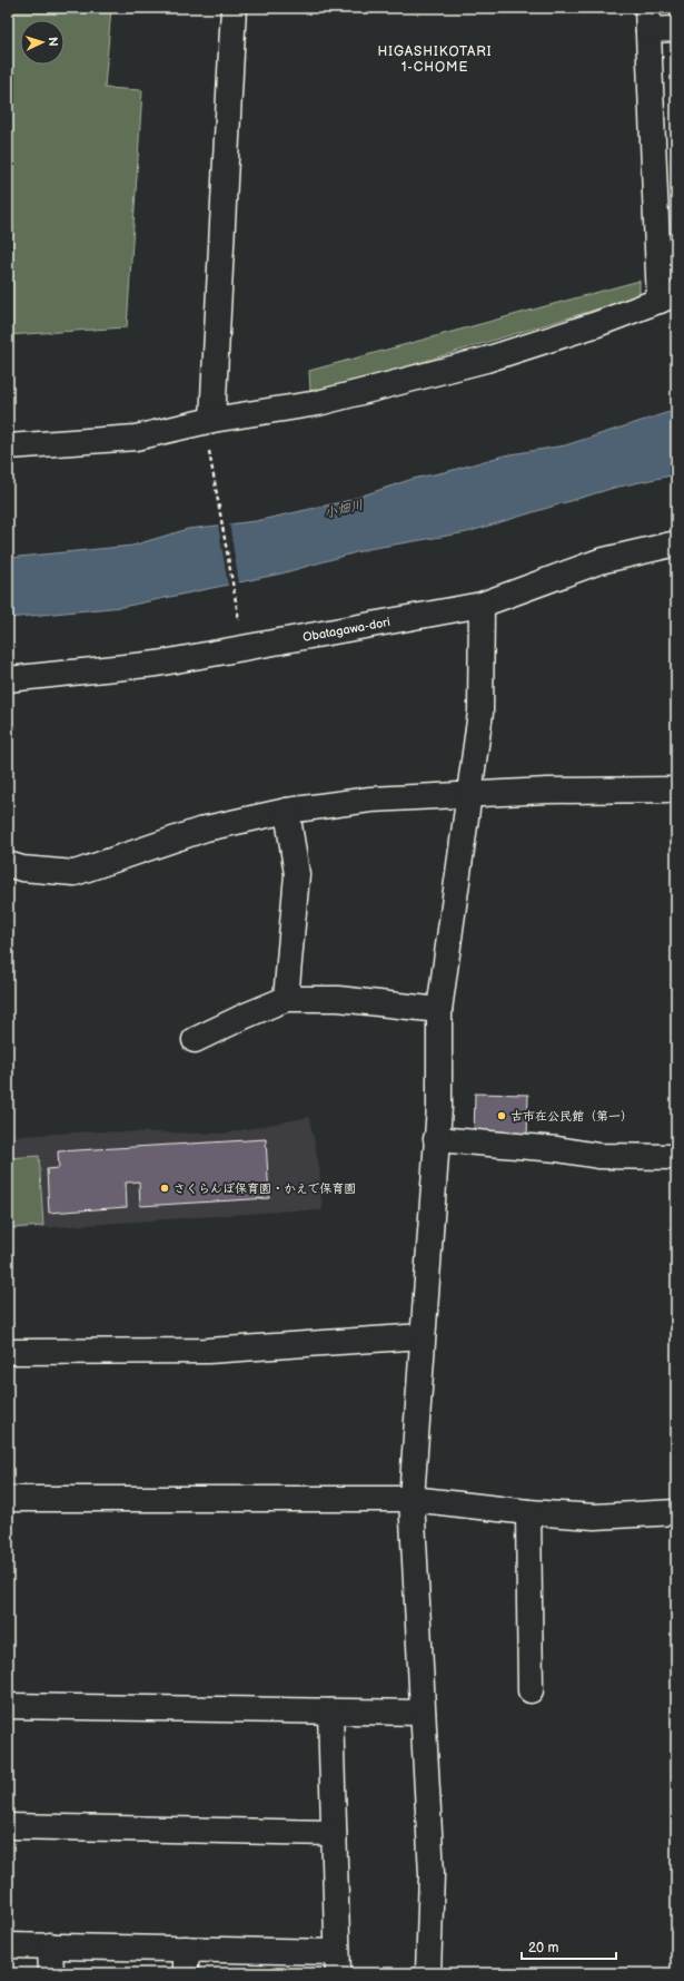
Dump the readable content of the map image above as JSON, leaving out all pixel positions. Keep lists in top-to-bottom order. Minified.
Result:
{"streets":{"street":["Obatagawa-dori"]},"districts":["HIGASHIKOTARI 1-CHOME"],"water":["小畑川"],"places":["古市在公民館（第一）","さくらんぼ保育園・かえで保育園"],"scale_bar":"20 m","north":"right"}
